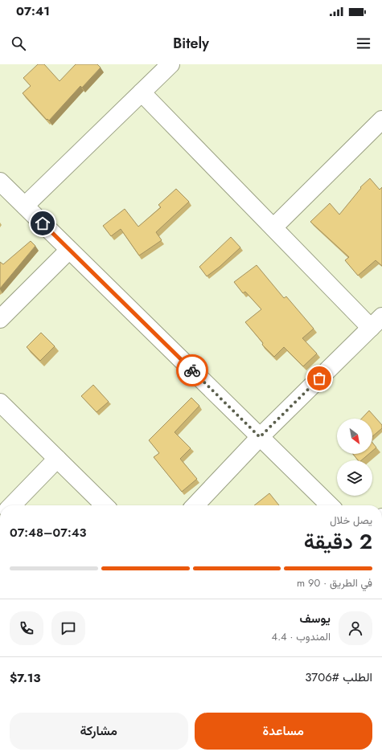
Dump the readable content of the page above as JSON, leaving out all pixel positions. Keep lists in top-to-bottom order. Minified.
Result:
{"north":"bottom right","page":{"status":"07:41","header":"Bitely","heading":["2 دقيقة","يصل خلال","07:43–07:48"],"panel":["يوسف","المندوب · 4.4","الطلب #3706","$7.13"],"bar":"في الطريق · 90 m","buttons":["مساعدة","مشاركة"]}}
